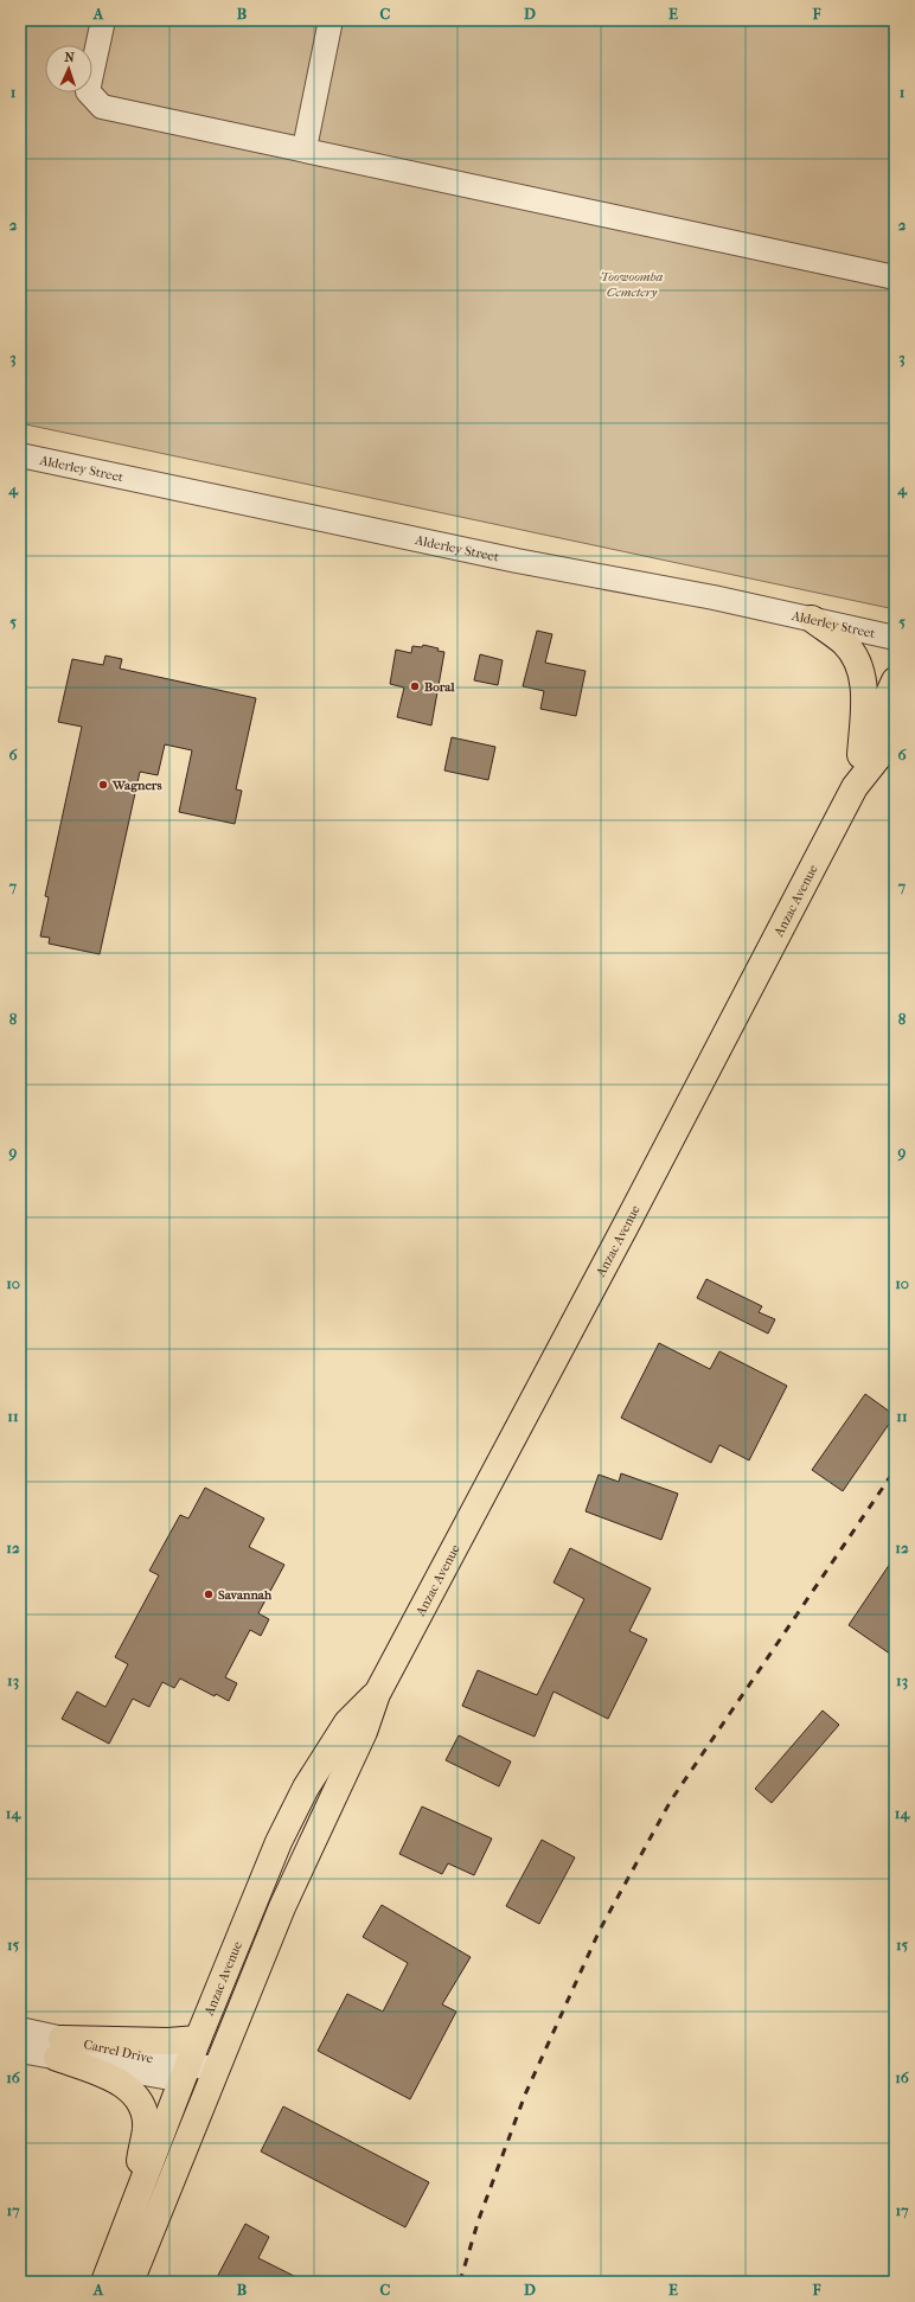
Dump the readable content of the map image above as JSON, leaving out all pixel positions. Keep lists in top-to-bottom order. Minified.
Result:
{"streets":{"highway":["Anzac Avenue"],"street":["Alderley Street","Carrel Drive"]},"crossings":[["Anzac Avenue","Carrel Drive"]],"parks":["Toowoomba Cemetery"],"places":["Boral","Wagners","Savannah"],"north":"top","grid":{"columns":["A","B","C","D","E","F"],"rows":["1","2","3","4","5","6","7","8","9","10","11","12","13","14","15","16","17"]}}
